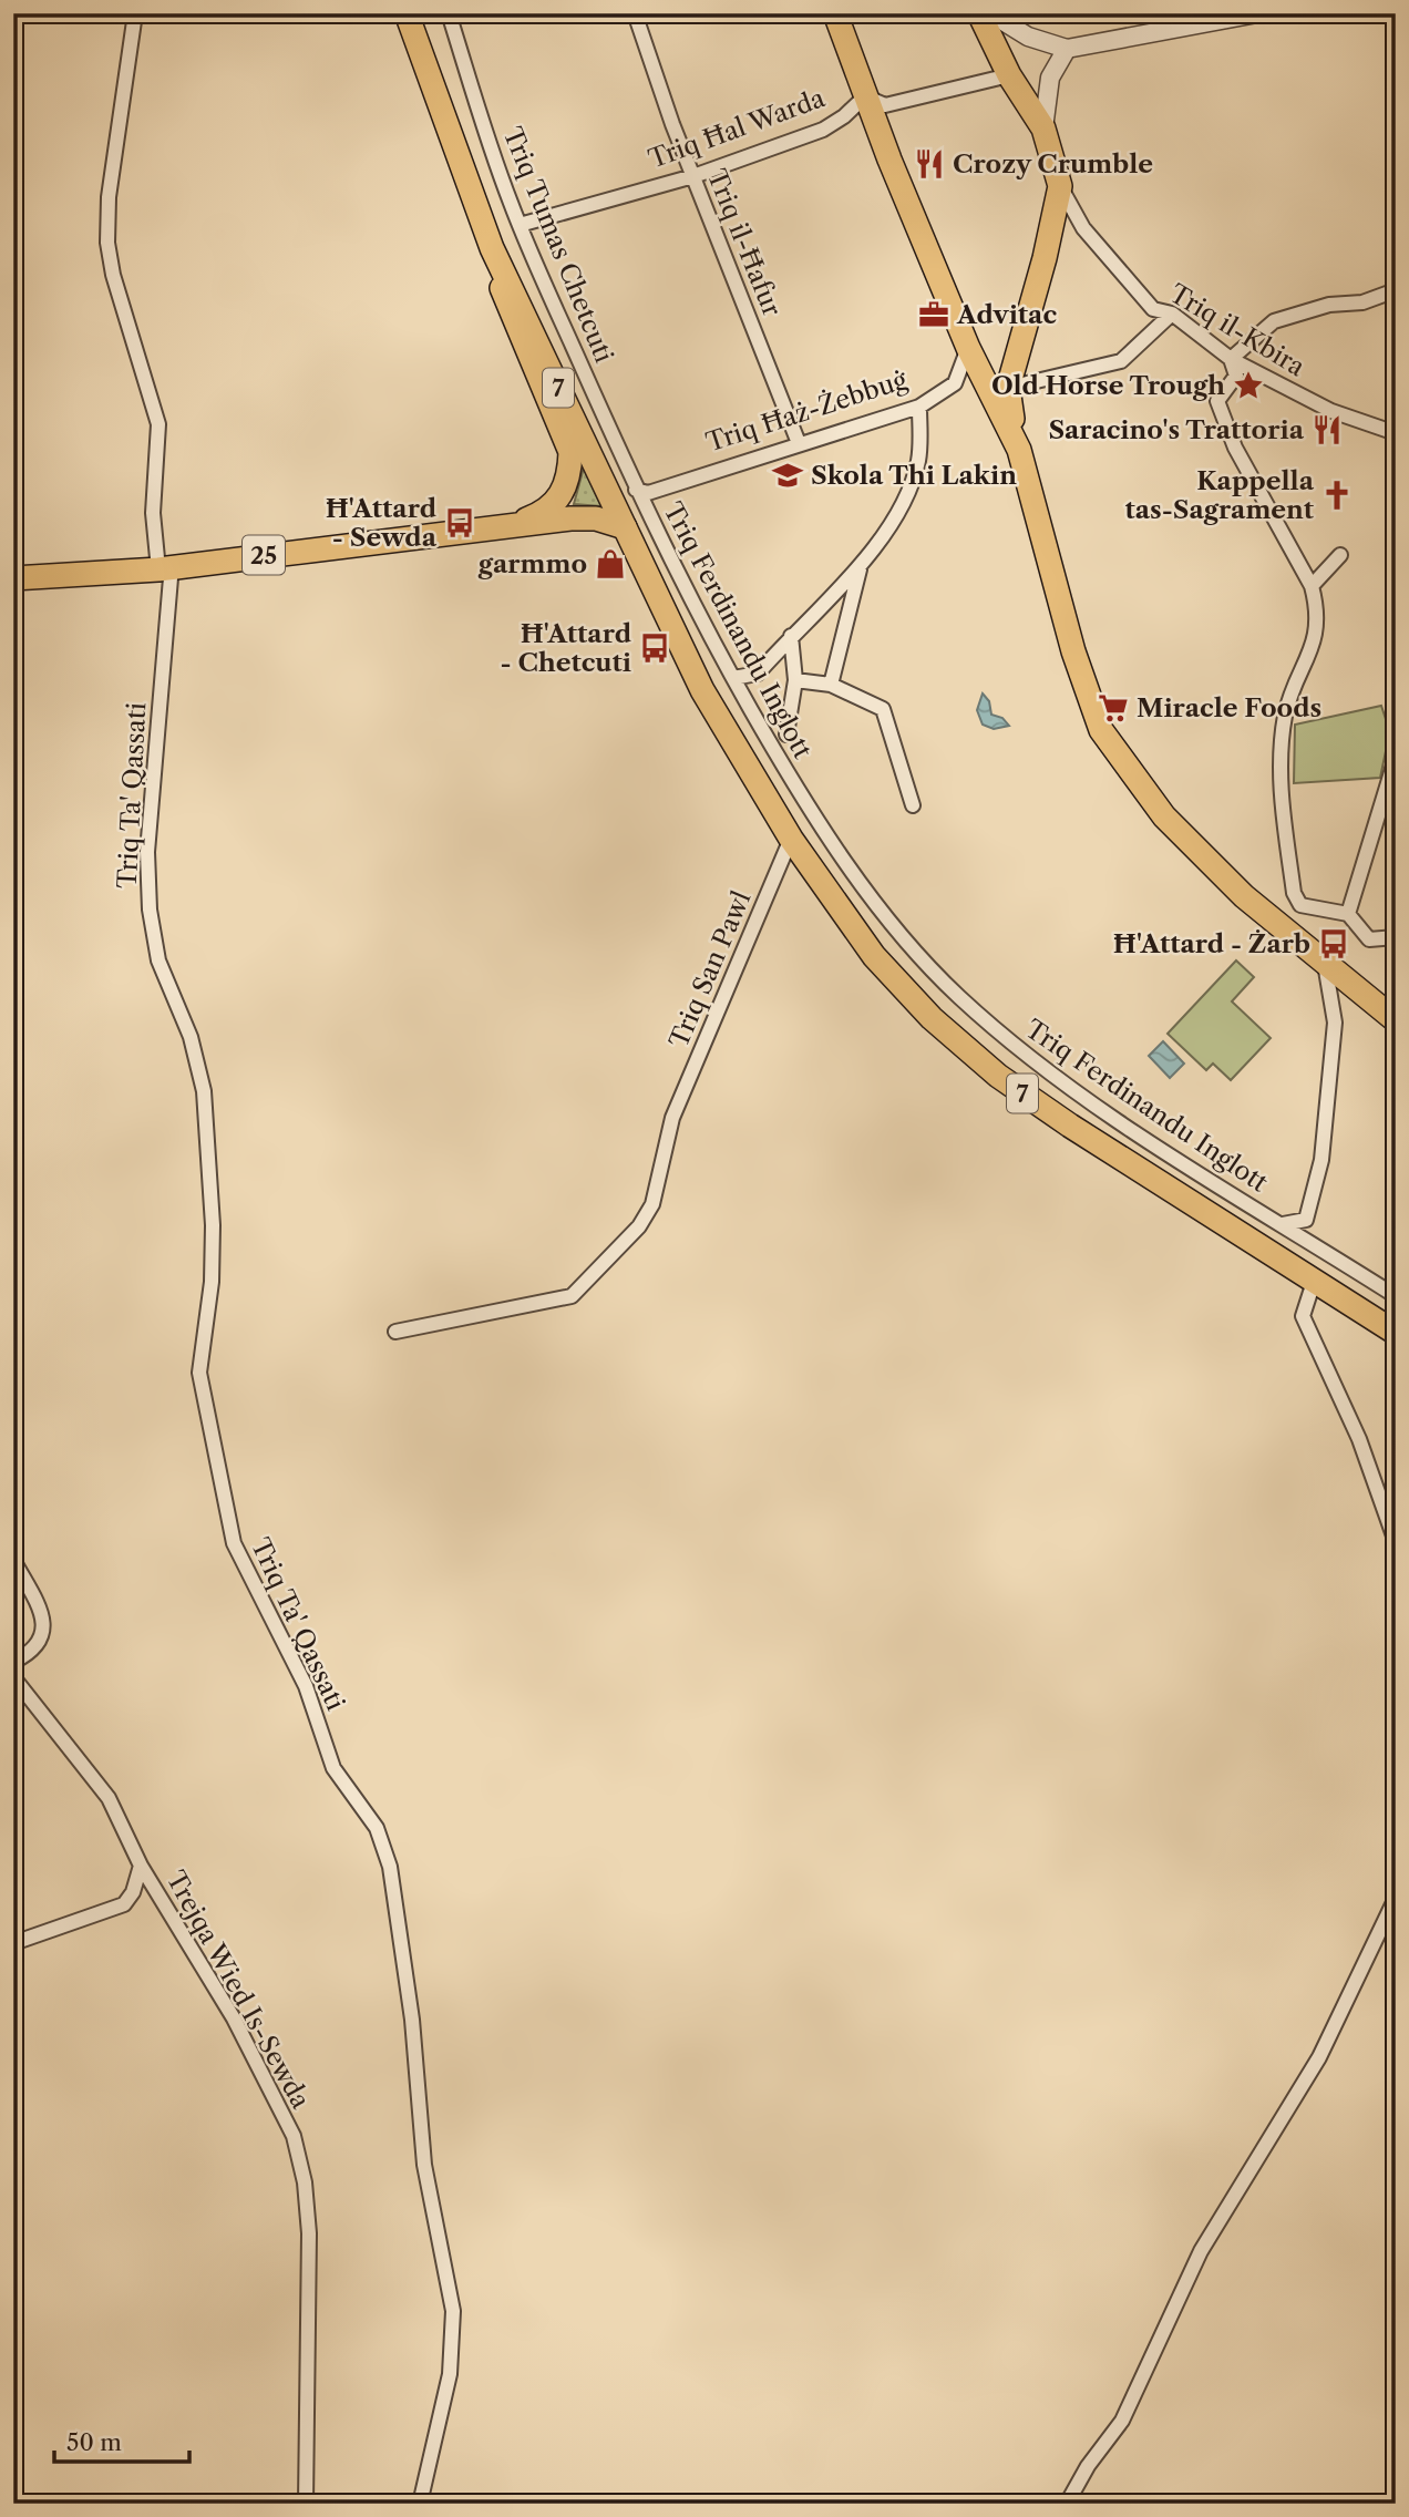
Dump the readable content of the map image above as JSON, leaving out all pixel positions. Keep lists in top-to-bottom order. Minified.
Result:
{"streets":{"main road":["7","25"],"street":["Triq Ħal Warda","Triq il-Ħafur","Triq Tumas Chetcuti","Triq il-Kbira","Triq Ħaż-Żebbuġ","Triq Ferdinandu Inglott","Triq Ta' Qassati","Triq San Pawl","Trejqa Wied Is-Sewda"]},"crossings":[["Triq Ħal Warda","Triq il-Ħafur"],["Triq Ħal Warda","Triq Tumas Chetcuti"],["Triq il-Ħafur","Triq Ħaż-Żebbuġ"],["Triq Tumas Chetcuti","Triq Ħaż-Żebbuġ"],["Triq Tumas Chetcuti","Triq Ferdinandu Inglott"],["7","25"],["7","Triq San Pawl"],["Triq Ħaż-Żebbuġ","Triq Ferdinandu Inglott"],["25","Triq Ta' Qassati"]],"places":{"restaurant":["Crozy Crumble","Saracino's Trattoria"],"office":["Advitac"],"place":["Old Horse Trough"],"school or university":["Skola Thi Lakin"],"church":["Kappella tas-Sagrament"],"bus stop":["Ħ'Attard - Sewda","Ħ'Attard - Chetcuti","Ħ'Attard - Żarb"],"shop":["garmmo"],"supermarket":["Miracle Foods"]},"scale_bar":"50 m"}
